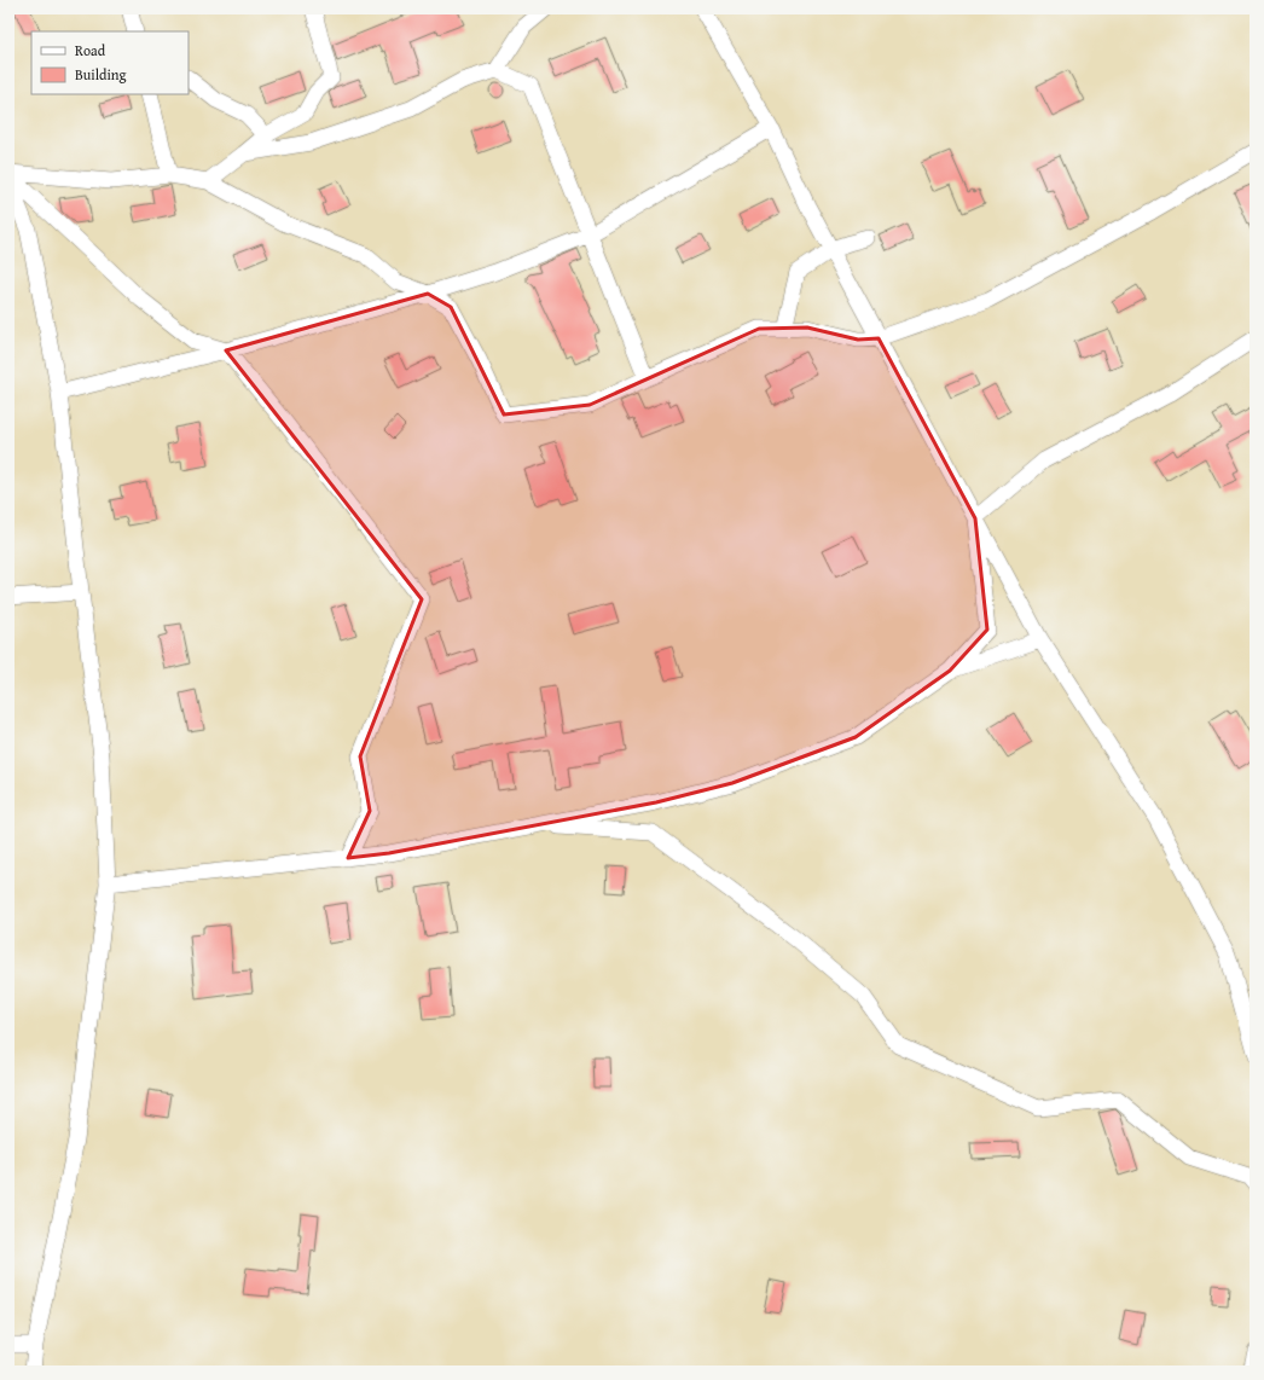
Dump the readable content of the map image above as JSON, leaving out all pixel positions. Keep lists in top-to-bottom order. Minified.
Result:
{"legend":["Road","Building"]}
